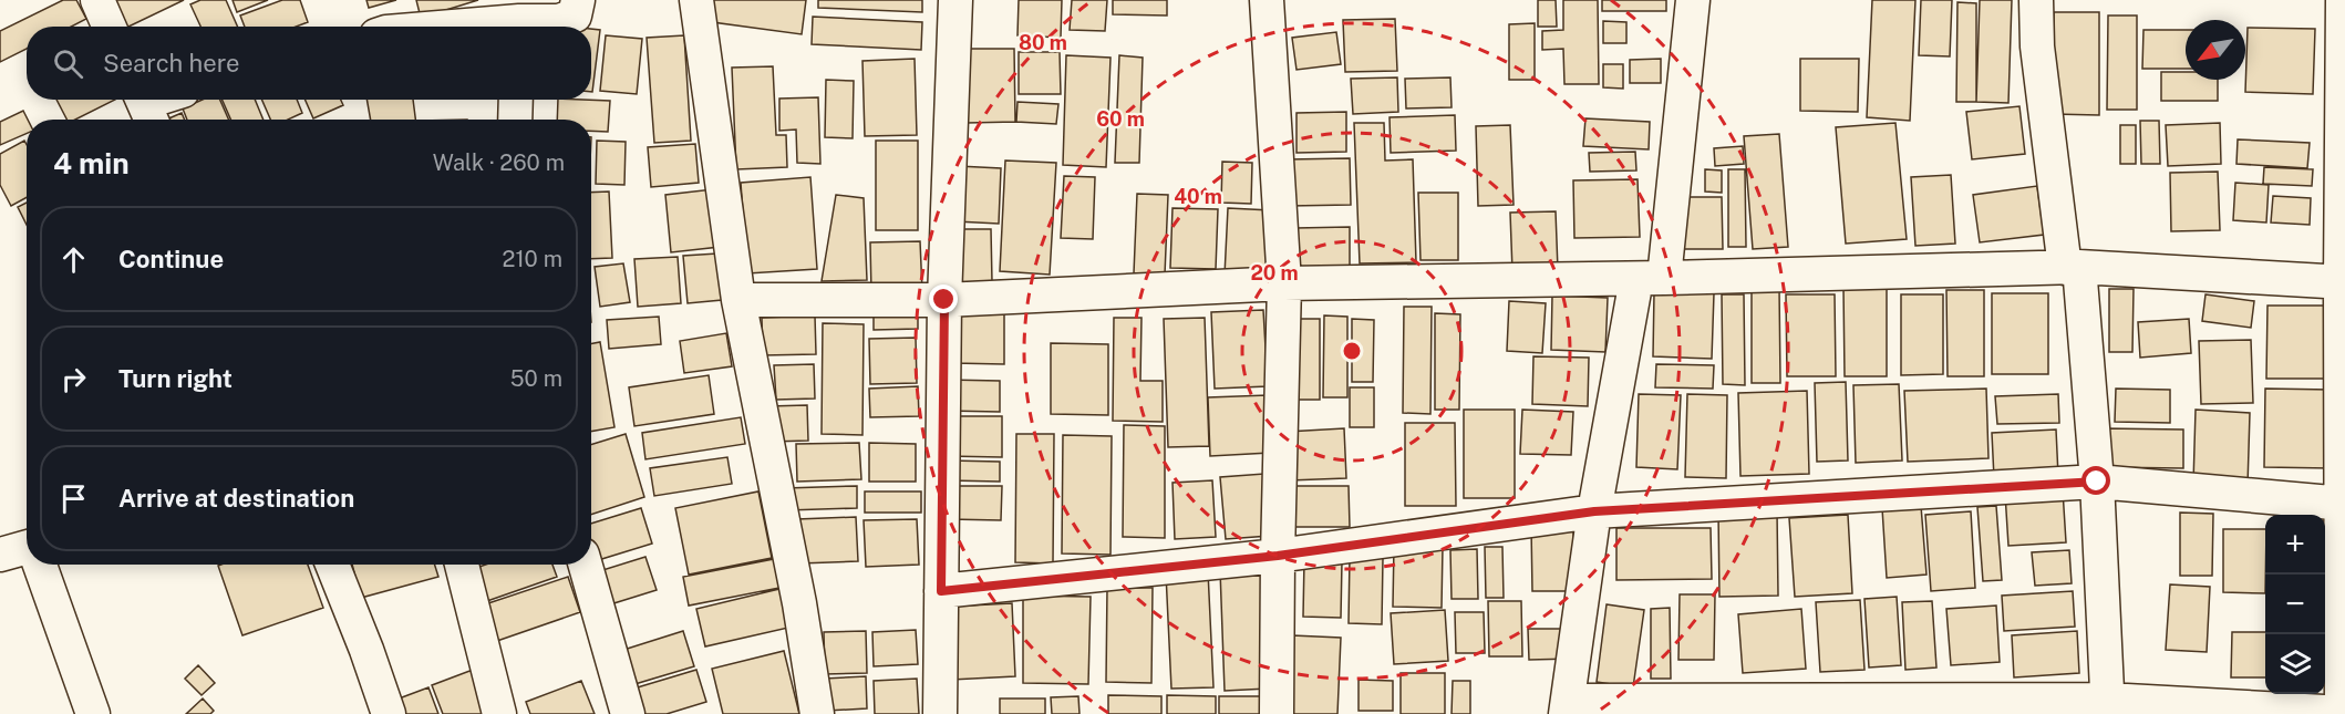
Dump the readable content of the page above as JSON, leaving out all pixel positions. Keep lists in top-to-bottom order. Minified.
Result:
{"north":"bottom left","page":{"search":"Search here","heading":["4 min","Walk · 260 m"],"list":[["Continue","210 m"],["Turn right","50 m"],"Arrive at destination"],"map_buttons":["+","−"]},"rings":["80 m","60 m","40 m","20 m"]}
